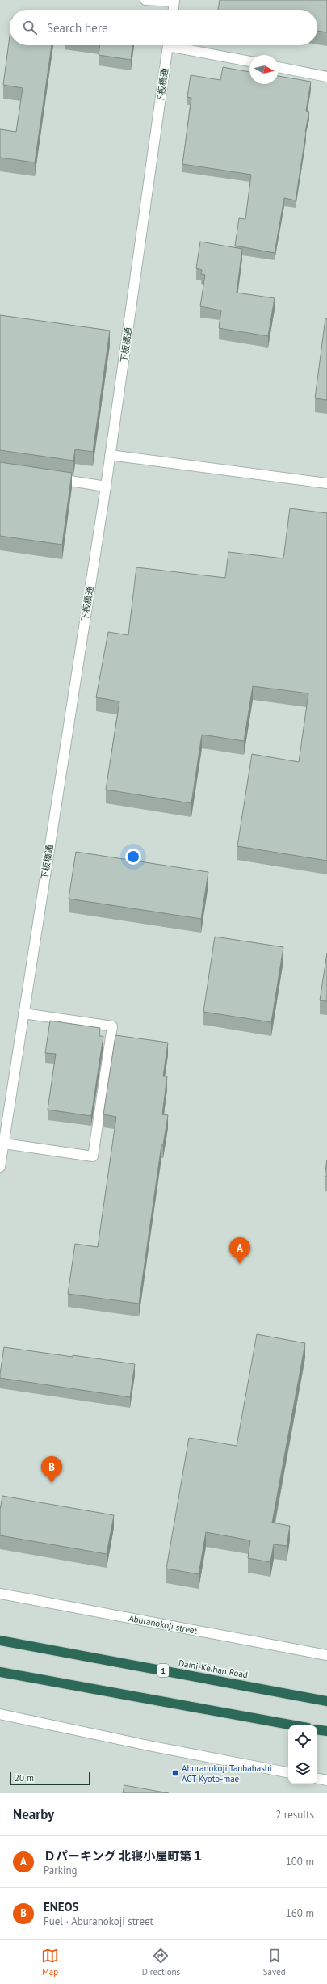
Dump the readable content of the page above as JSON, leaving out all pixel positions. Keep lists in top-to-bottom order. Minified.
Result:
{"streets":{"highway":["Daini-Keihan Road","1"],"street":["下板橋通","Aburanokoji street"]},"places":{"transit":["Aburanokoji Tanbabashi ACT Kyoto-mae"]},"scale_bar":"20 m","north":"right","page":{"search":"Search here","pins":["A","B"],"scale":"20 m","heading":["Nearby","2 results"],"list":[{"mark":"A","name":"Ｄパーキング 北寝小屋町第１","note":"Parking","value":"100 m"},{"mark":"B","name":"ENEOS","note":"Fuel · Aburanokoji street","value":"160 m"}],"nav":["Map","Directions","Saved"]}}
